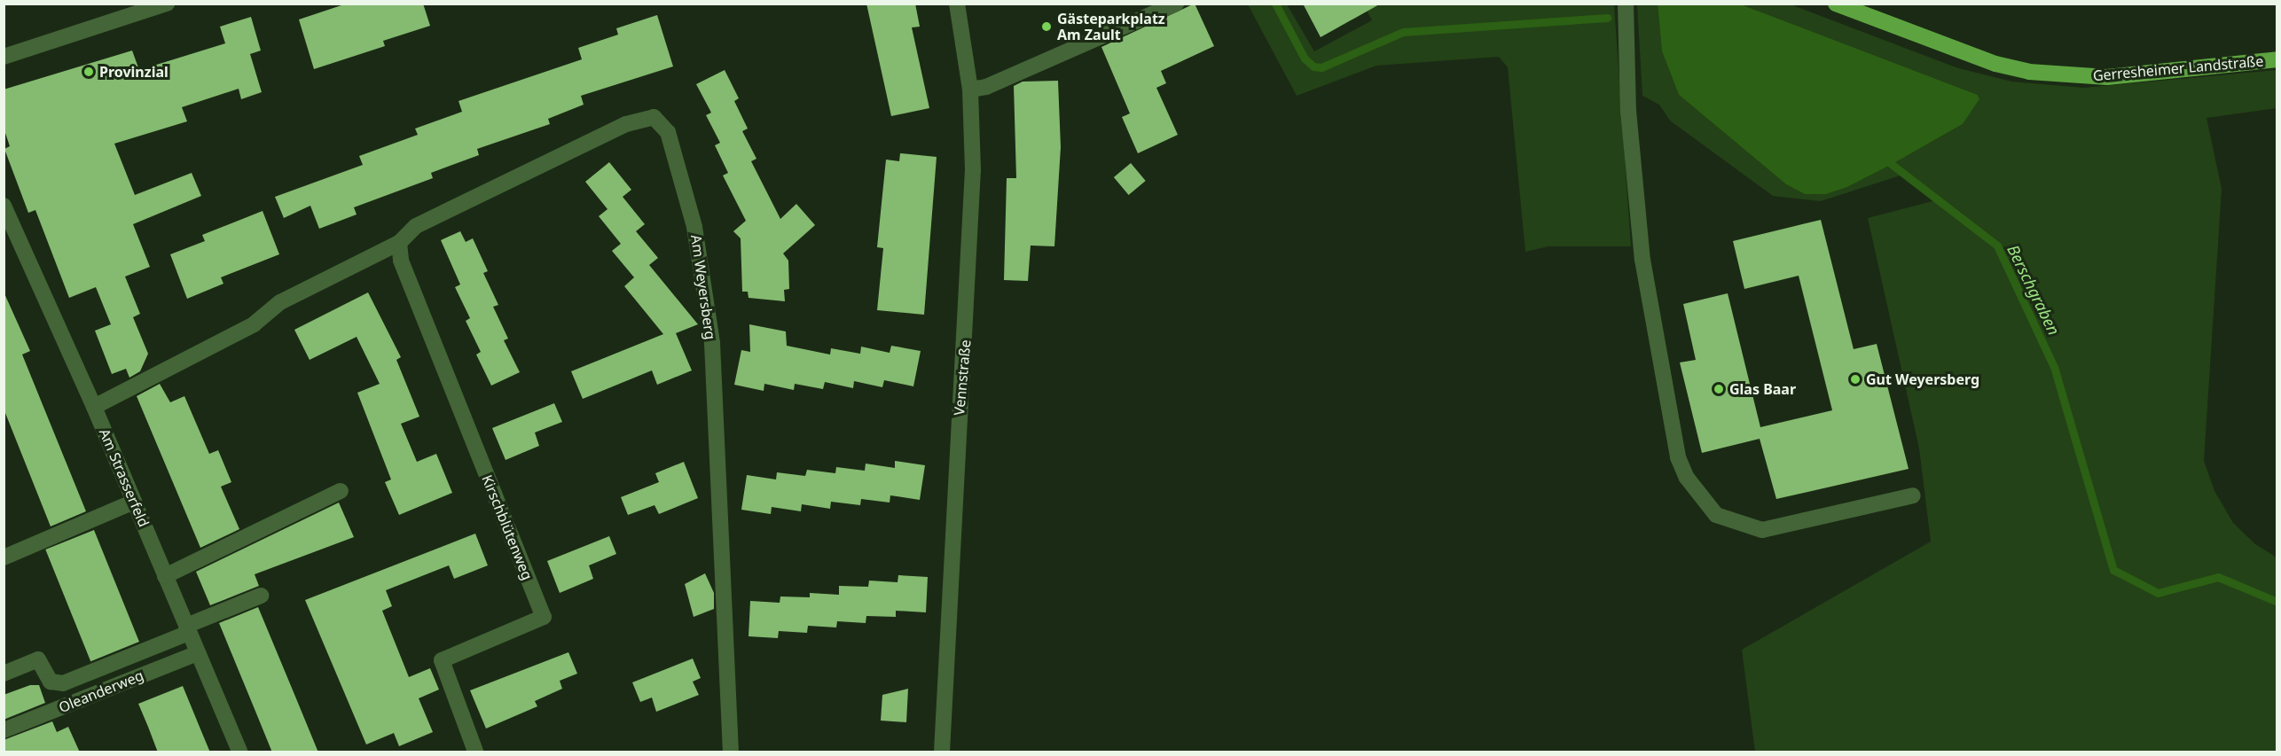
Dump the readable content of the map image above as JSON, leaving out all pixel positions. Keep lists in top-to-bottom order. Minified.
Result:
{"streets":{"main road":["Gerresheimer Landstraße"],"street":["Am Weyersberg","Vennstraße","Am Strasserfeld","Kirschblütenweg","Oleanderweg"]},"crossings":[["Am Weyersberg","Kirschblütenweg"],["Am Strasserfeld","Oleanderweg"]],"water":["Berschgraben"],"places":["Gästeparkplatz Am Zault","Provinzial","Gut Weyersberg","Glas Baar"]}
